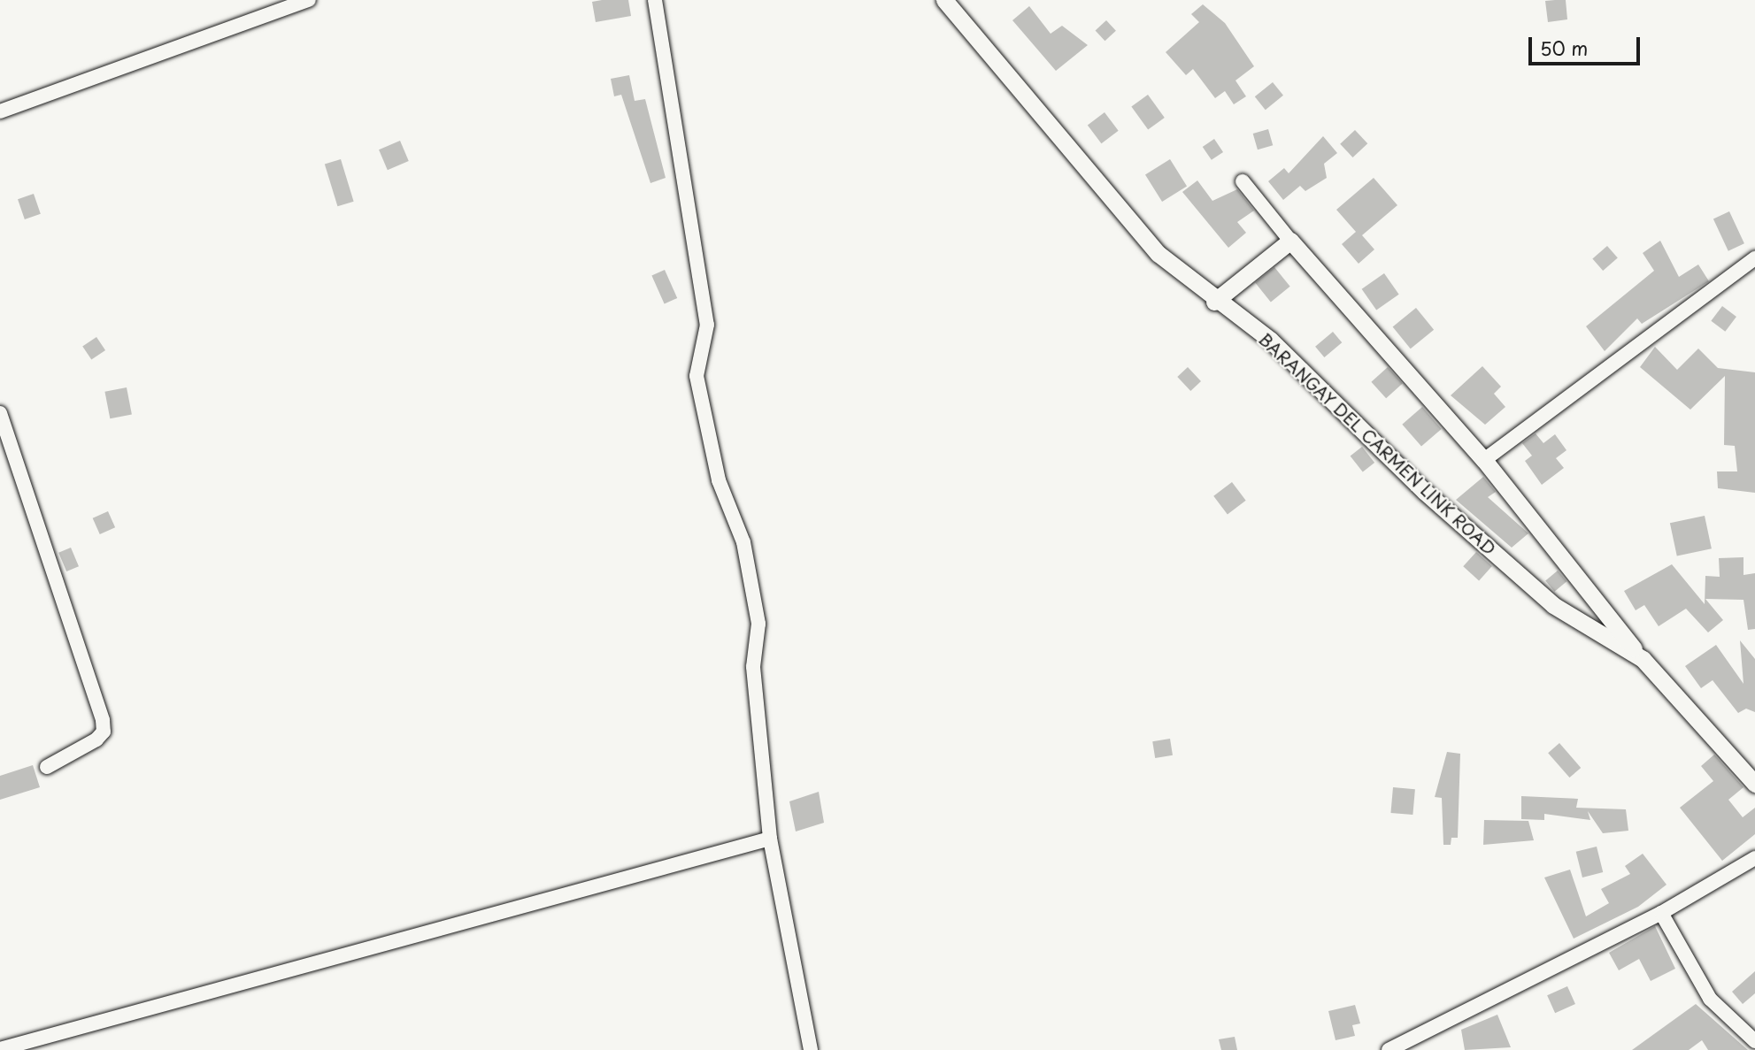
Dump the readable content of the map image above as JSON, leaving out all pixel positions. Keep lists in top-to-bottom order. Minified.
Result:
{"streets":{"street":["BARANGAY DEL CARMEN LINK ROAD"]},"scale_bar":"50 m"}
